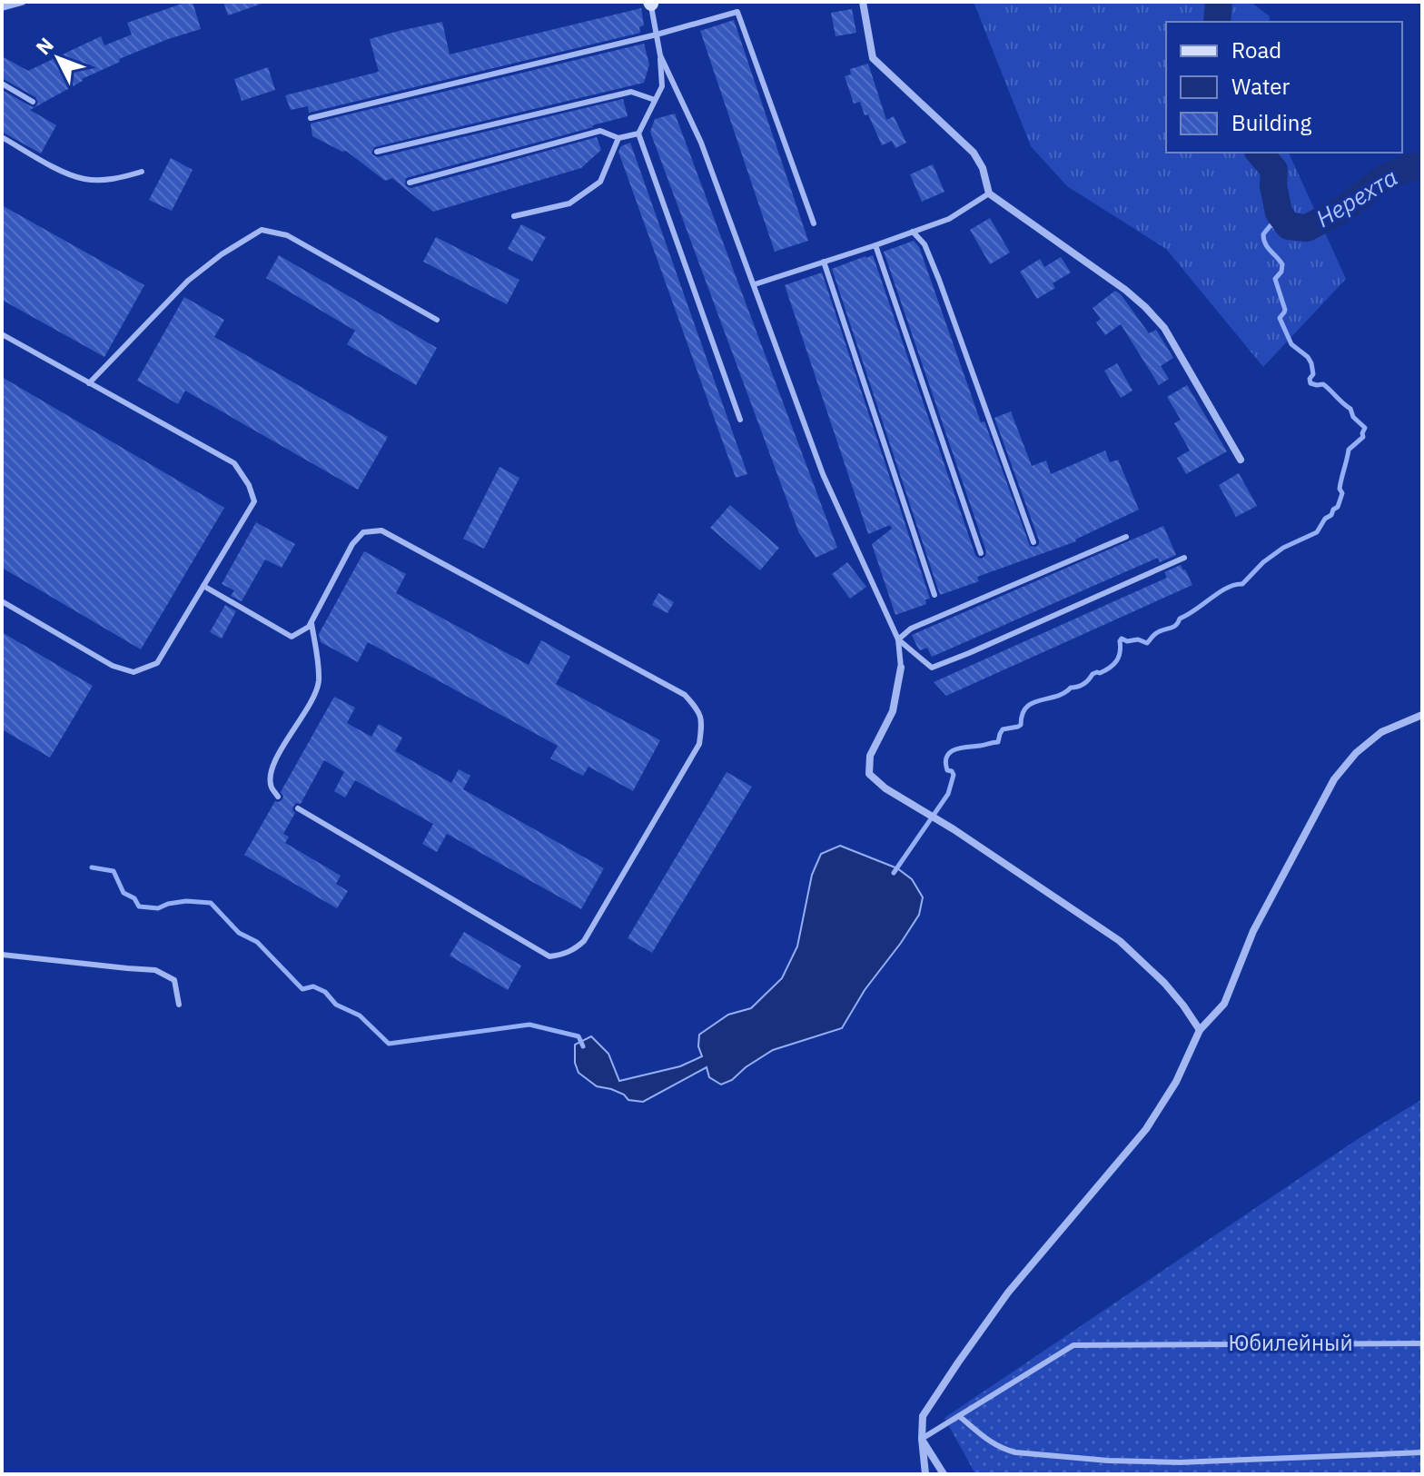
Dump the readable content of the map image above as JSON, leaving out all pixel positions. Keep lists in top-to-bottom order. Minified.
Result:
{"water":["Нерехта"],"parks":["Юбилейный"],"legend":["Road","Water","Building"],"north":"top left"}
